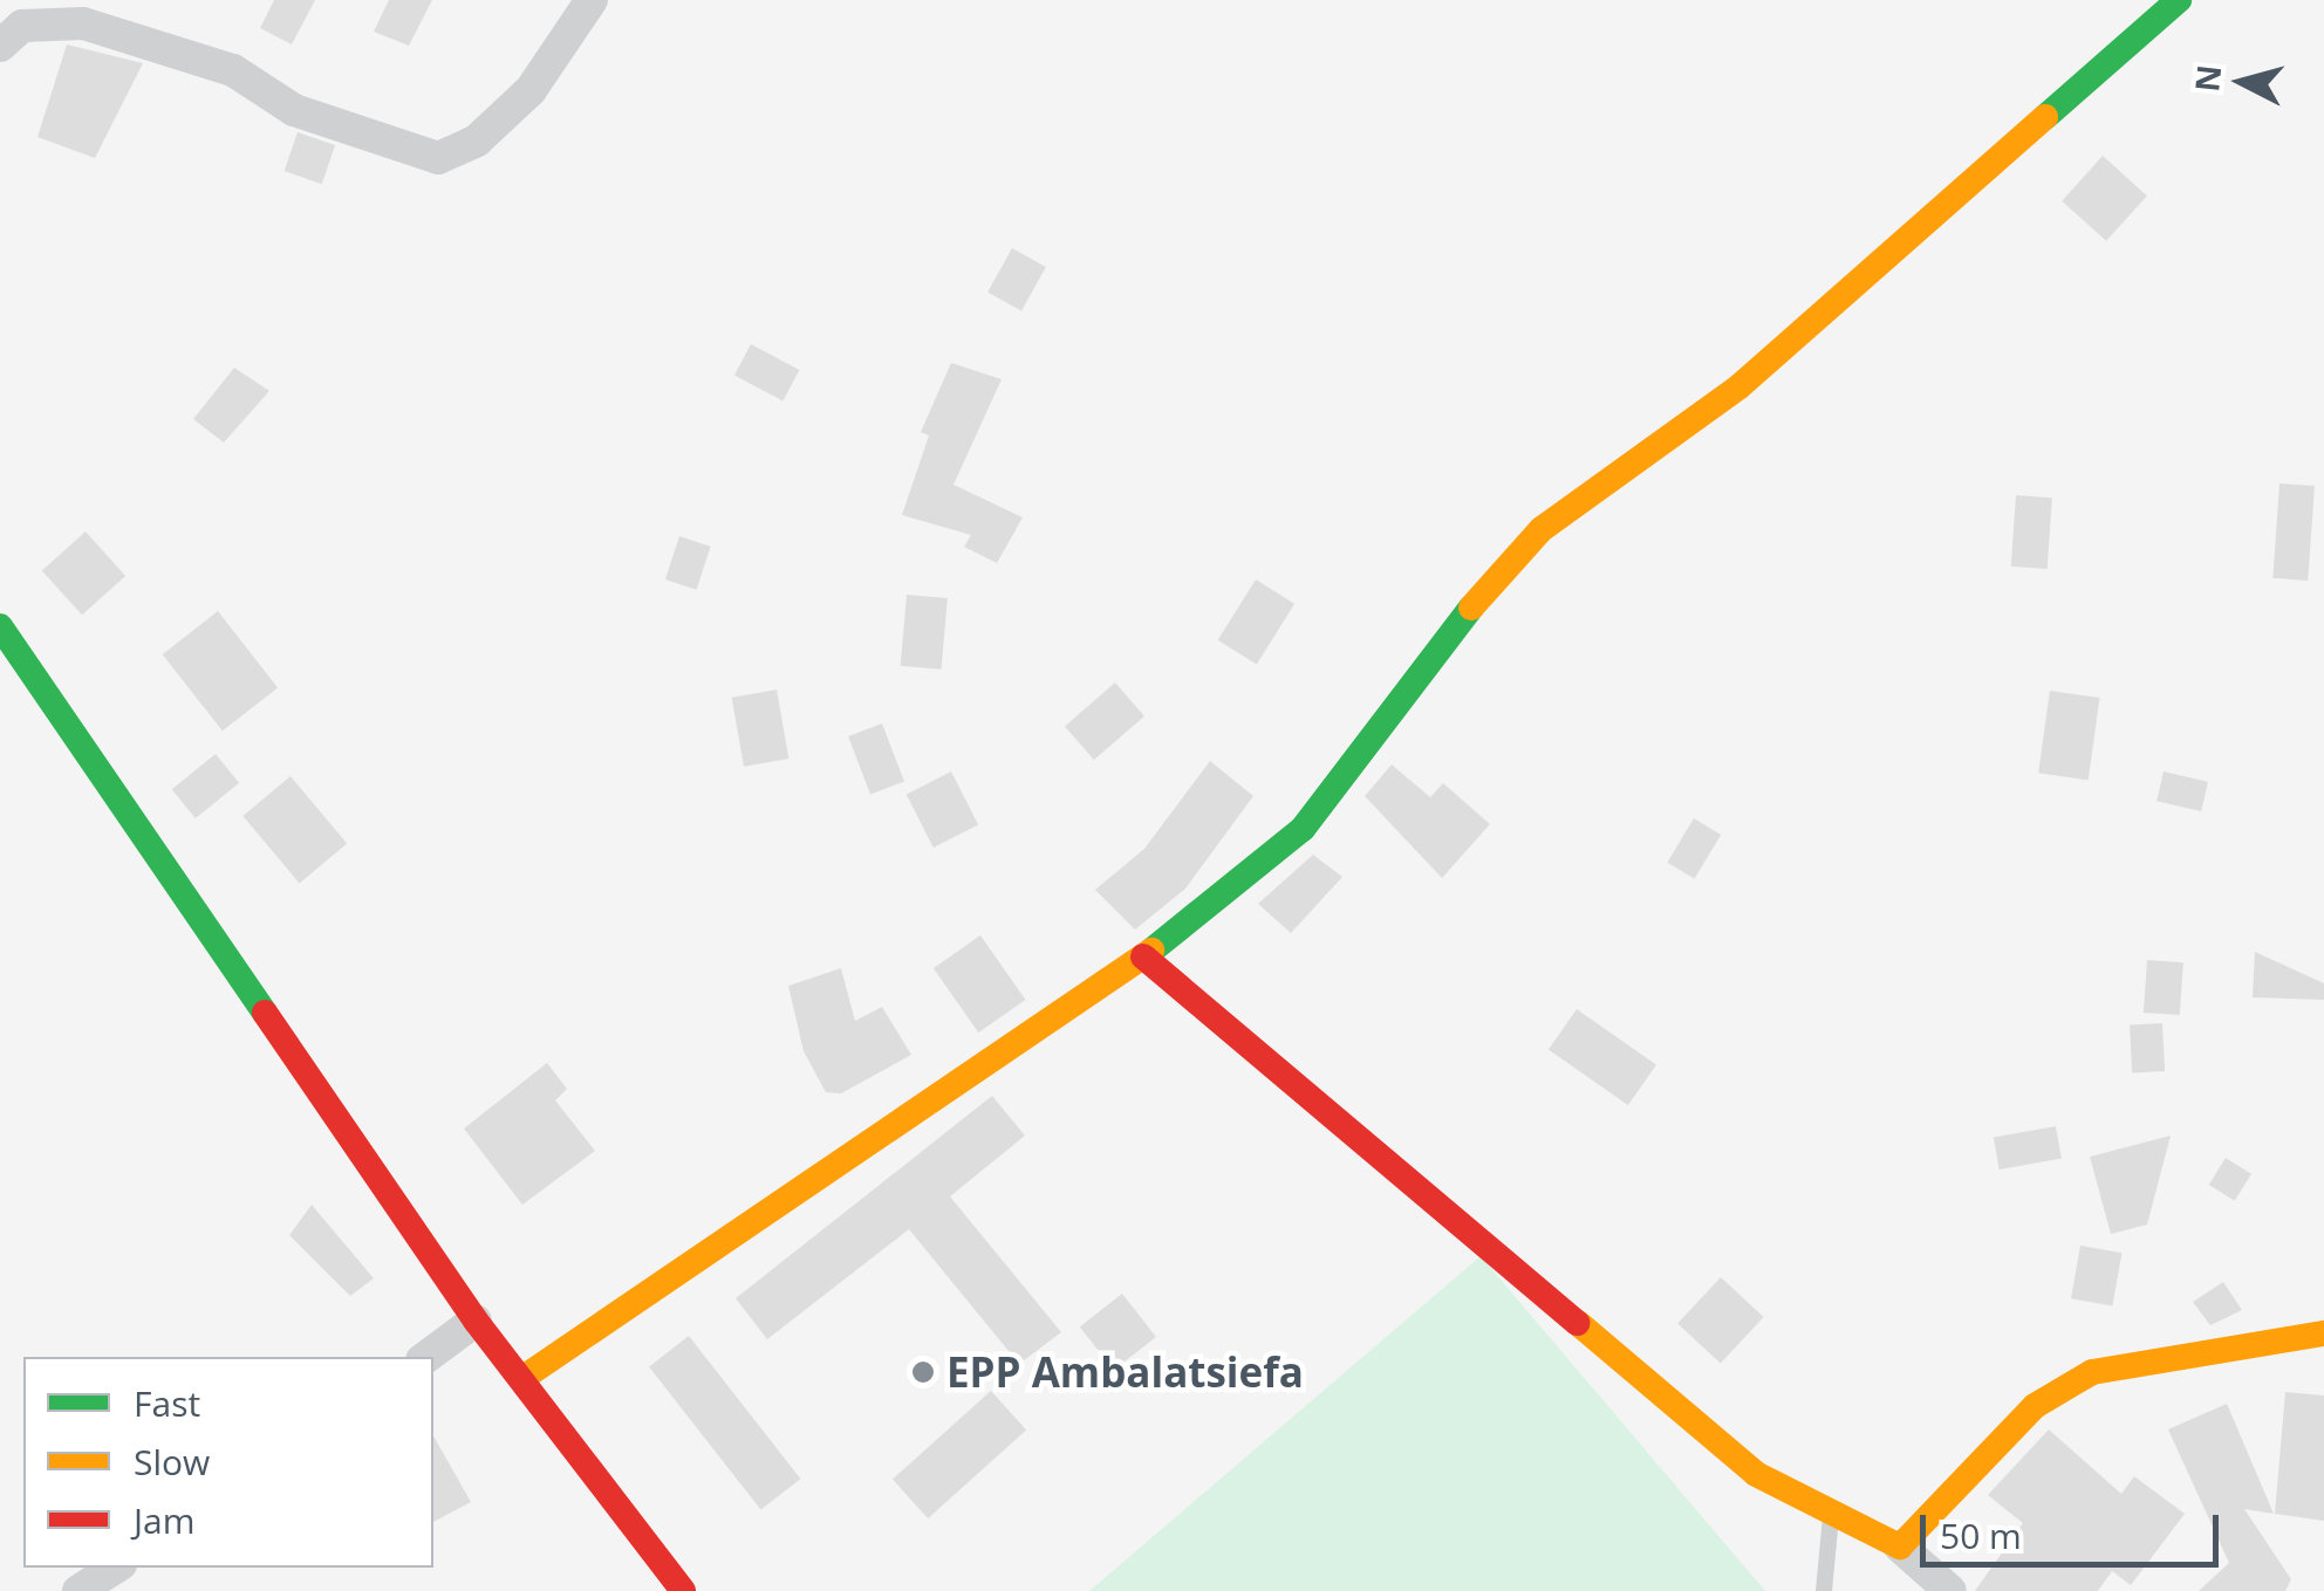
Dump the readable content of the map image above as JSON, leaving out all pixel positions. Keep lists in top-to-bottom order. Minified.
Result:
{"places":["EPP Ambalatsiefa"],"legend":["Fast","Slow","Jam"],"scale_bar":"50 m","north":"left"}
